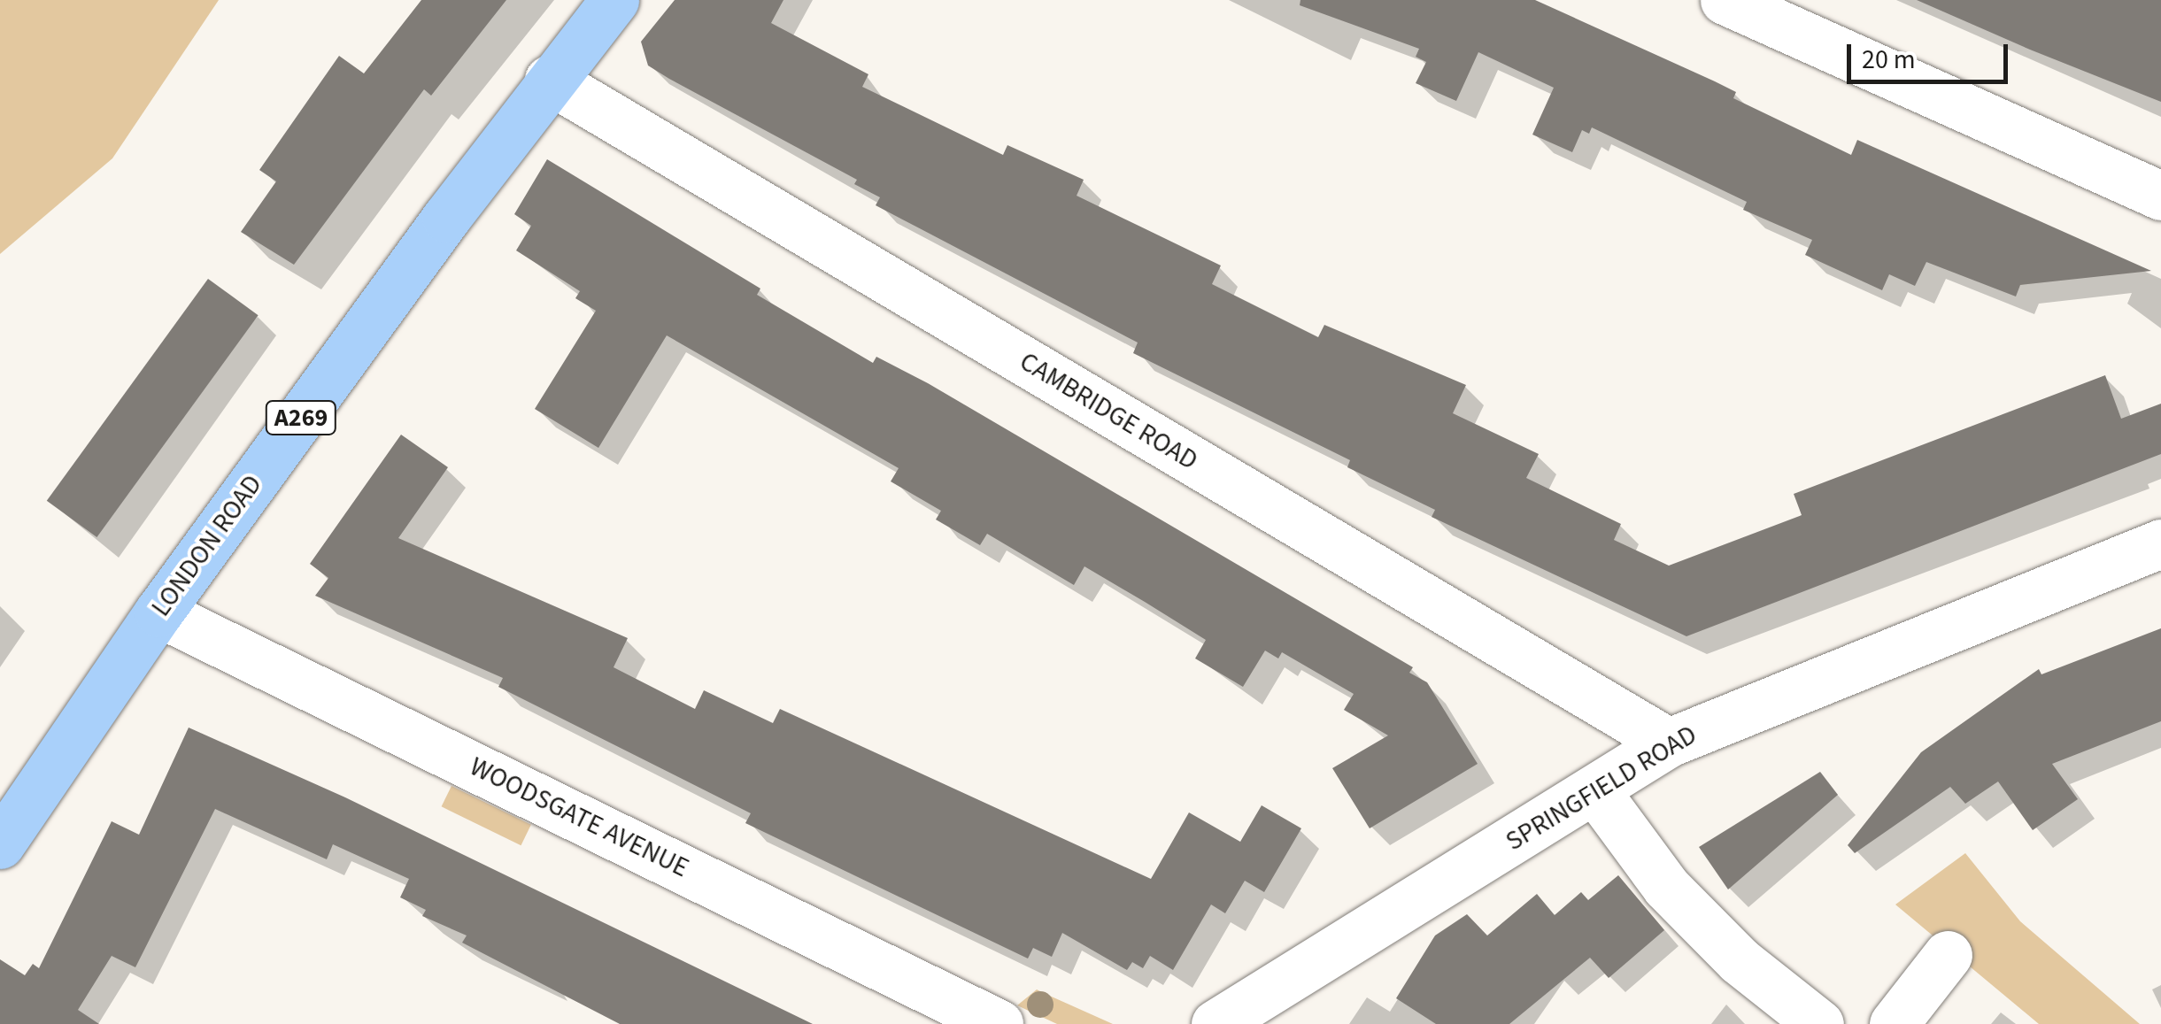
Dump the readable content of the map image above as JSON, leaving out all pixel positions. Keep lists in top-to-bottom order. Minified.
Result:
{"streets":{"main road":["A269","LONDON ROAD"],"street":["CAMBRIDGE ROAD","SPRINGFIELD ROAD","WOODSGATE AVENUE"]},"crossings":[["CAMBRIDGE ROAD","LONDON ROAD"],["CAMBRIDGE ROAD","SPRINGFIELD ROAD"],["LONDON ROAD","WOODSGATE AVENUE"]],"scale_bar":"20 m"}
